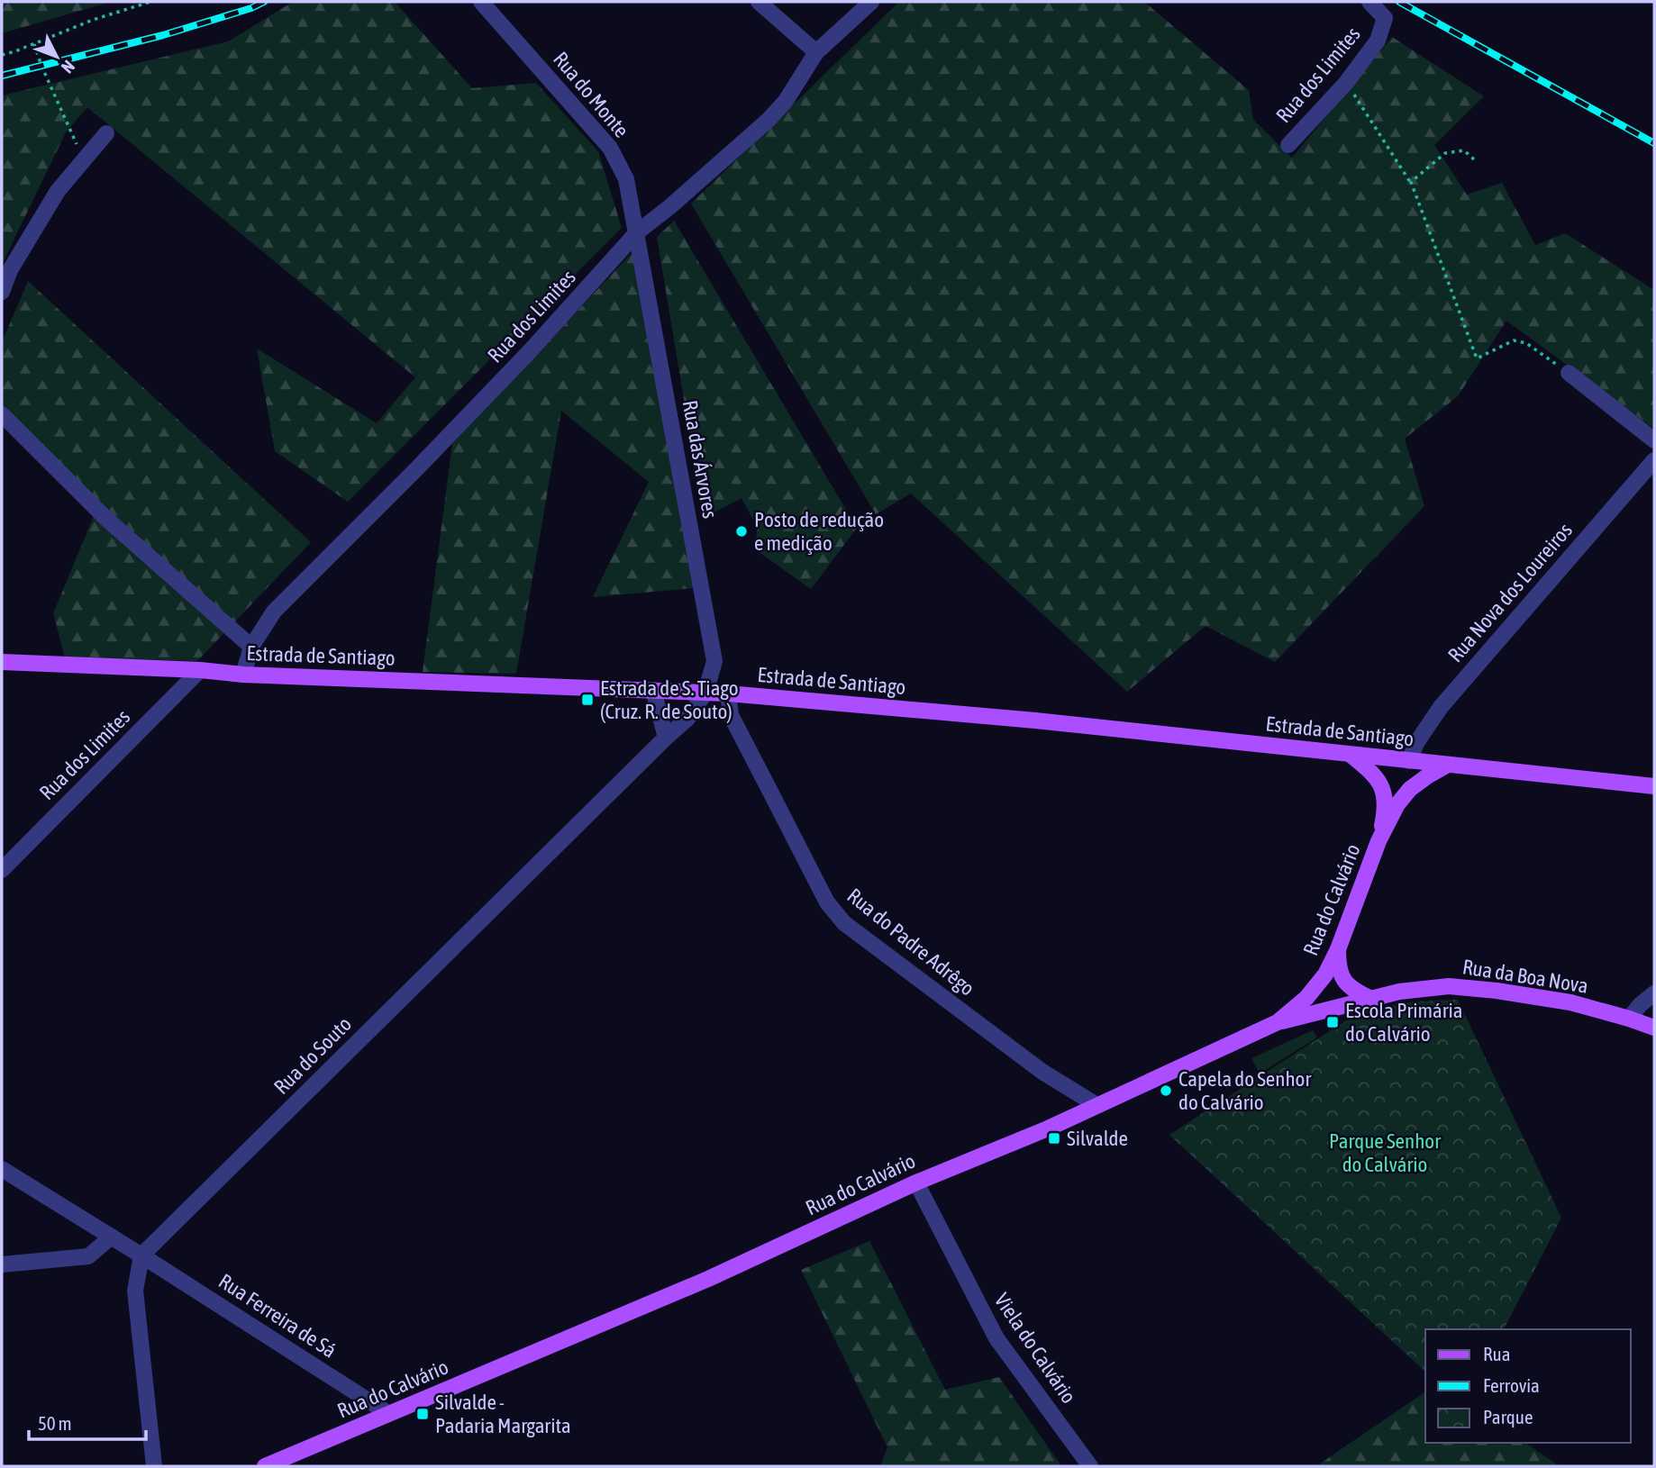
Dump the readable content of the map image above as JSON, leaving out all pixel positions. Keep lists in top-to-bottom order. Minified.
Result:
{"streets":{"main road":["Estrada de Santiago","Rua do Calvário","Rua da Boa Nova"],"street":["Rua dos Limites","Rua do Monte","Rua das Árvores","Rua Nova dos Loureiros","Rua do Padre Adrêgo","Rua do Souto","Rua Ferreira de Sá","Viela do Calvário"]},"crossings":[["Rua dos Limites","Rua do Monte"],["Rua dos Limites","Rua das Árvores"],["Rua dos Limites","Estrada de Santiago"],["Rua do Monte","Rua das Árvores"],["Rua das Árvores","Estrada de Santiago"],["Rua das Árvores","Rua do Souto"],["Rua Nova dos Loureiros","Estrada de Santiago"],["Rua Nova dos Loureiros","Rua do Calvário"],["Estrada de Santiago","Rua do Calvário"],["Estrada de Santiago","Rua do Padre Adrêgo"],["Estrada de Santiago","Rua do Souto"],["Rua do Calvário","Rua do Padre Adrêgo"],["Rua do Calvário","Rua da Boa Nova"],["Rua do Calvário","Rua Ferreira de Sá"],["Rua do Calvário","Viela do Calvário"],["Rua do Souto","Rua Ferreira de Sá"]],"parks":["Parque Senhor do Calvário"],"places":{"other":["Posto de redução e medição","Capela do Senhor do Calvário"],"transit":["Estrada de S. Tiago (Cruz. R. de Souto)","Escola Primária do Calvário","Silvalde","Silvalde - Padaria Margarita"]},"legend":["Rua","Ferrovia","Parque"],"scale_bar":"50 m","north":"bottom right"}
